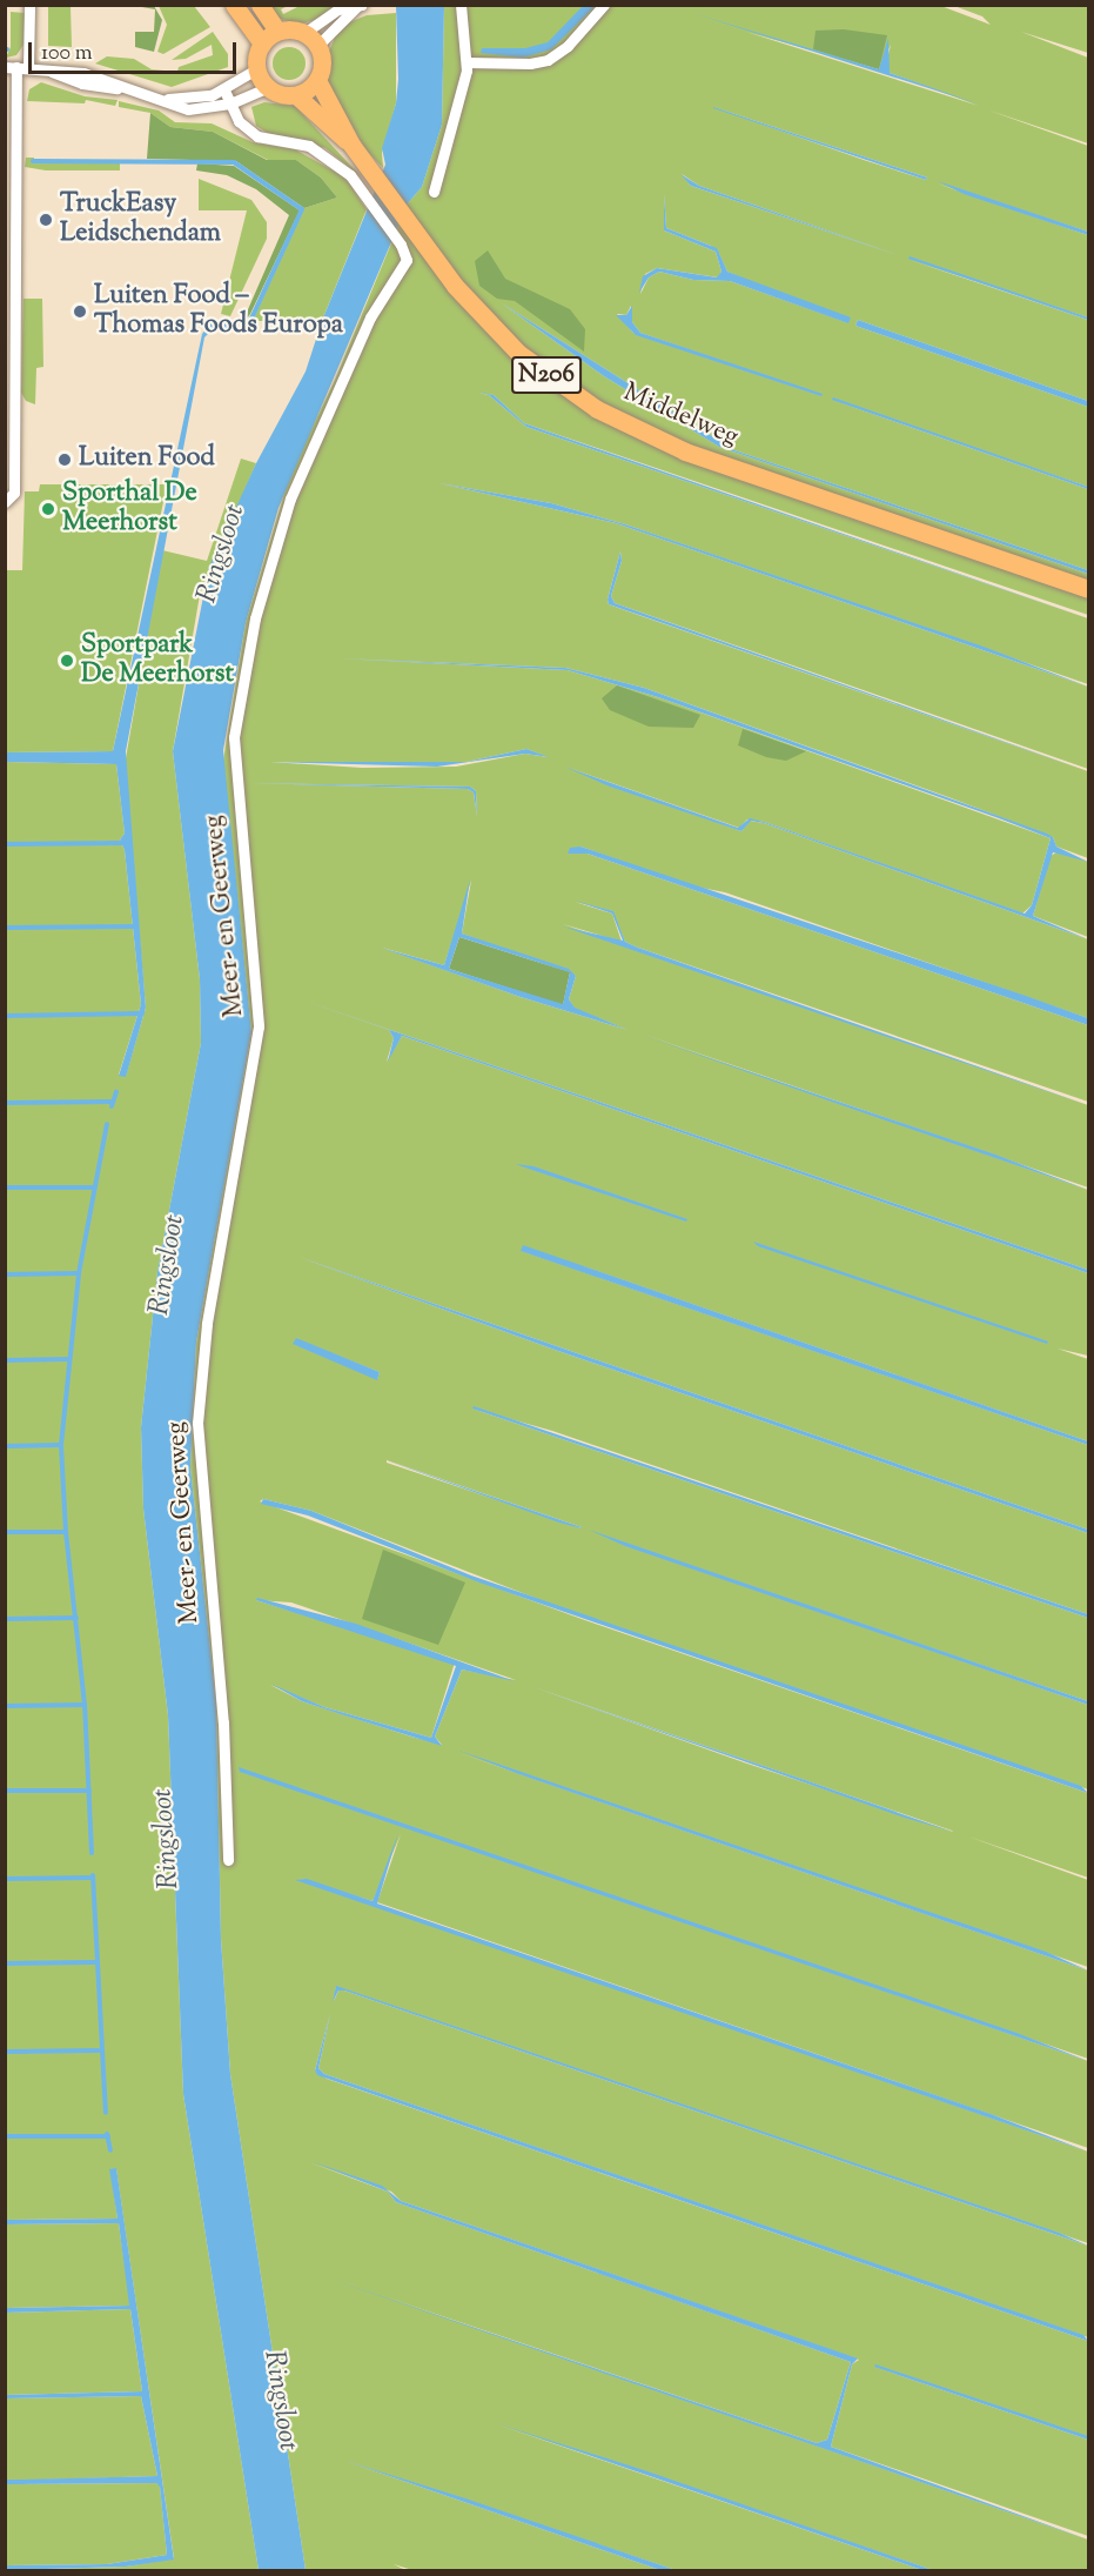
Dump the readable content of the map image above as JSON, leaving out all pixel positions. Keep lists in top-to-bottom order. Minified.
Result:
{"streets":{"main road":["N206","Middelweg"],"street":["Meer- en Geerweg"]},"crossings":[["N206","Middelweg"]],"water":["Ringsloot"],"places":["TruckEasy Leidschendam","Luiten Food – Thomas Foods Europa","Luiten Food","Sporthal De Meerhorst","Sportpark De Meerhorst"],"scale_bar":"100 m"}
